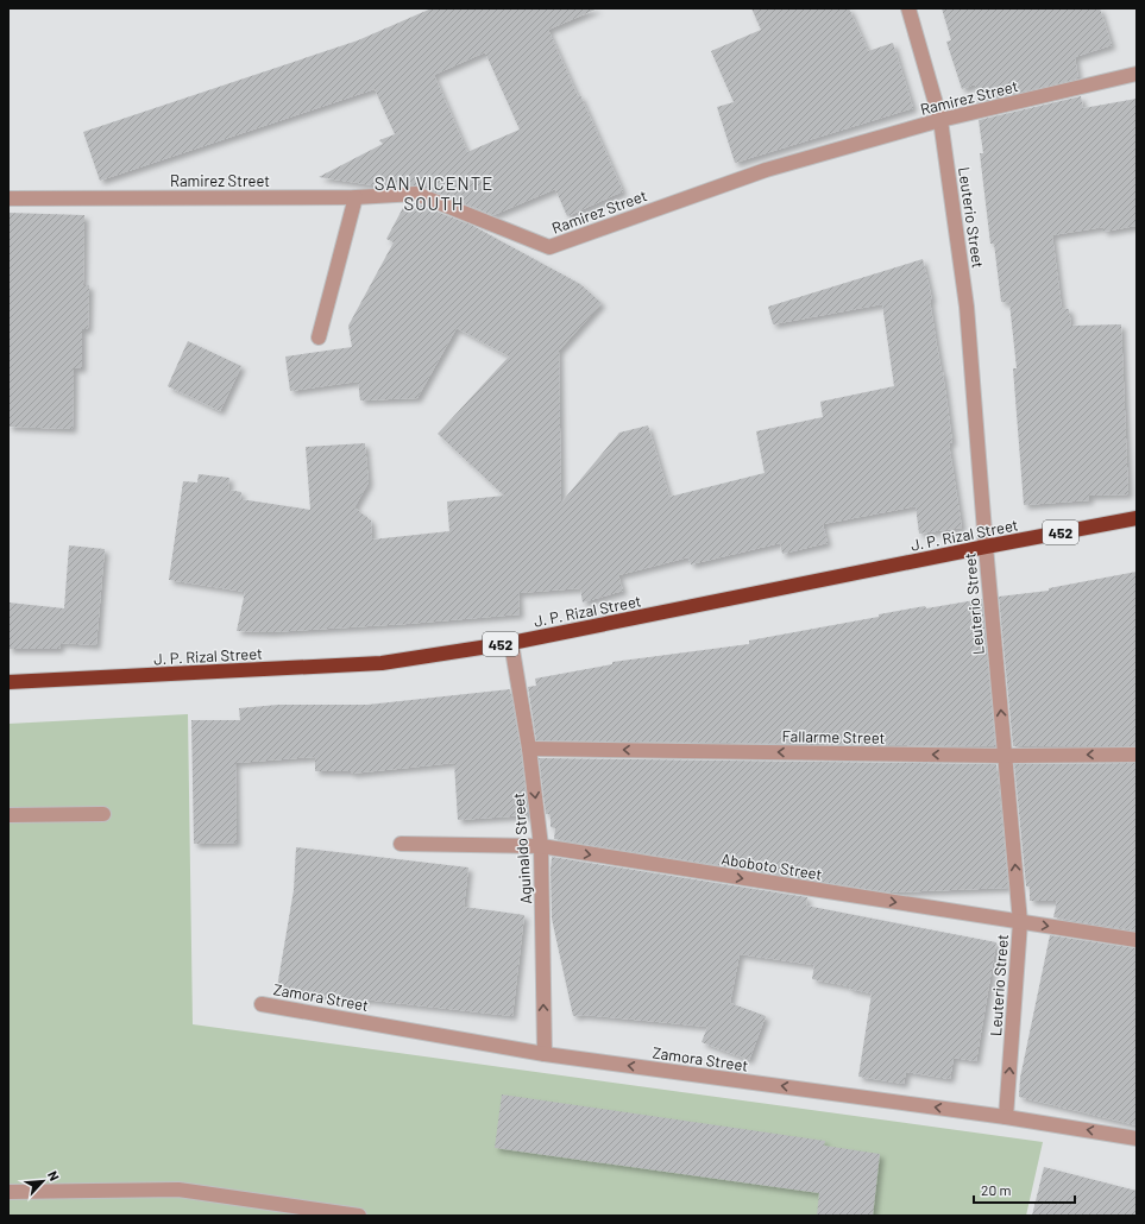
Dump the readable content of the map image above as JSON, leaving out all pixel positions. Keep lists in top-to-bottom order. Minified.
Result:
{"streets":{"highway":["452","J. P. Rizal Street"],"street":["Ramirez Street","Leuterio Street","Fallarme Street","Aguinaldo Street","Aboboto Street","Zamora Street"]},"crossings":[["Ramirez Street","Leuterio Street"],["Leuterio Street","J. P. Rizal Street"],["Leuterio Street","Fallarme Street"],["Leuterio Street","Aboboto Street"],["Leuterio Street","Zamora Street"],["J. P. Rizal Street","Aguinaldo Street"],["Fallarme Street","Aguinaldo Street"],["Aguinaldo Street","Aboboto Street"],["Aguinaldo Street","Zamora Street"]],"one_way":["Leuterio Street","Fallarme Street","Aboboto Street","Zamora Street"],"districts":["SAN VICENTE SOUTH"],"scale_bar":"20 m","north":"top right"}
